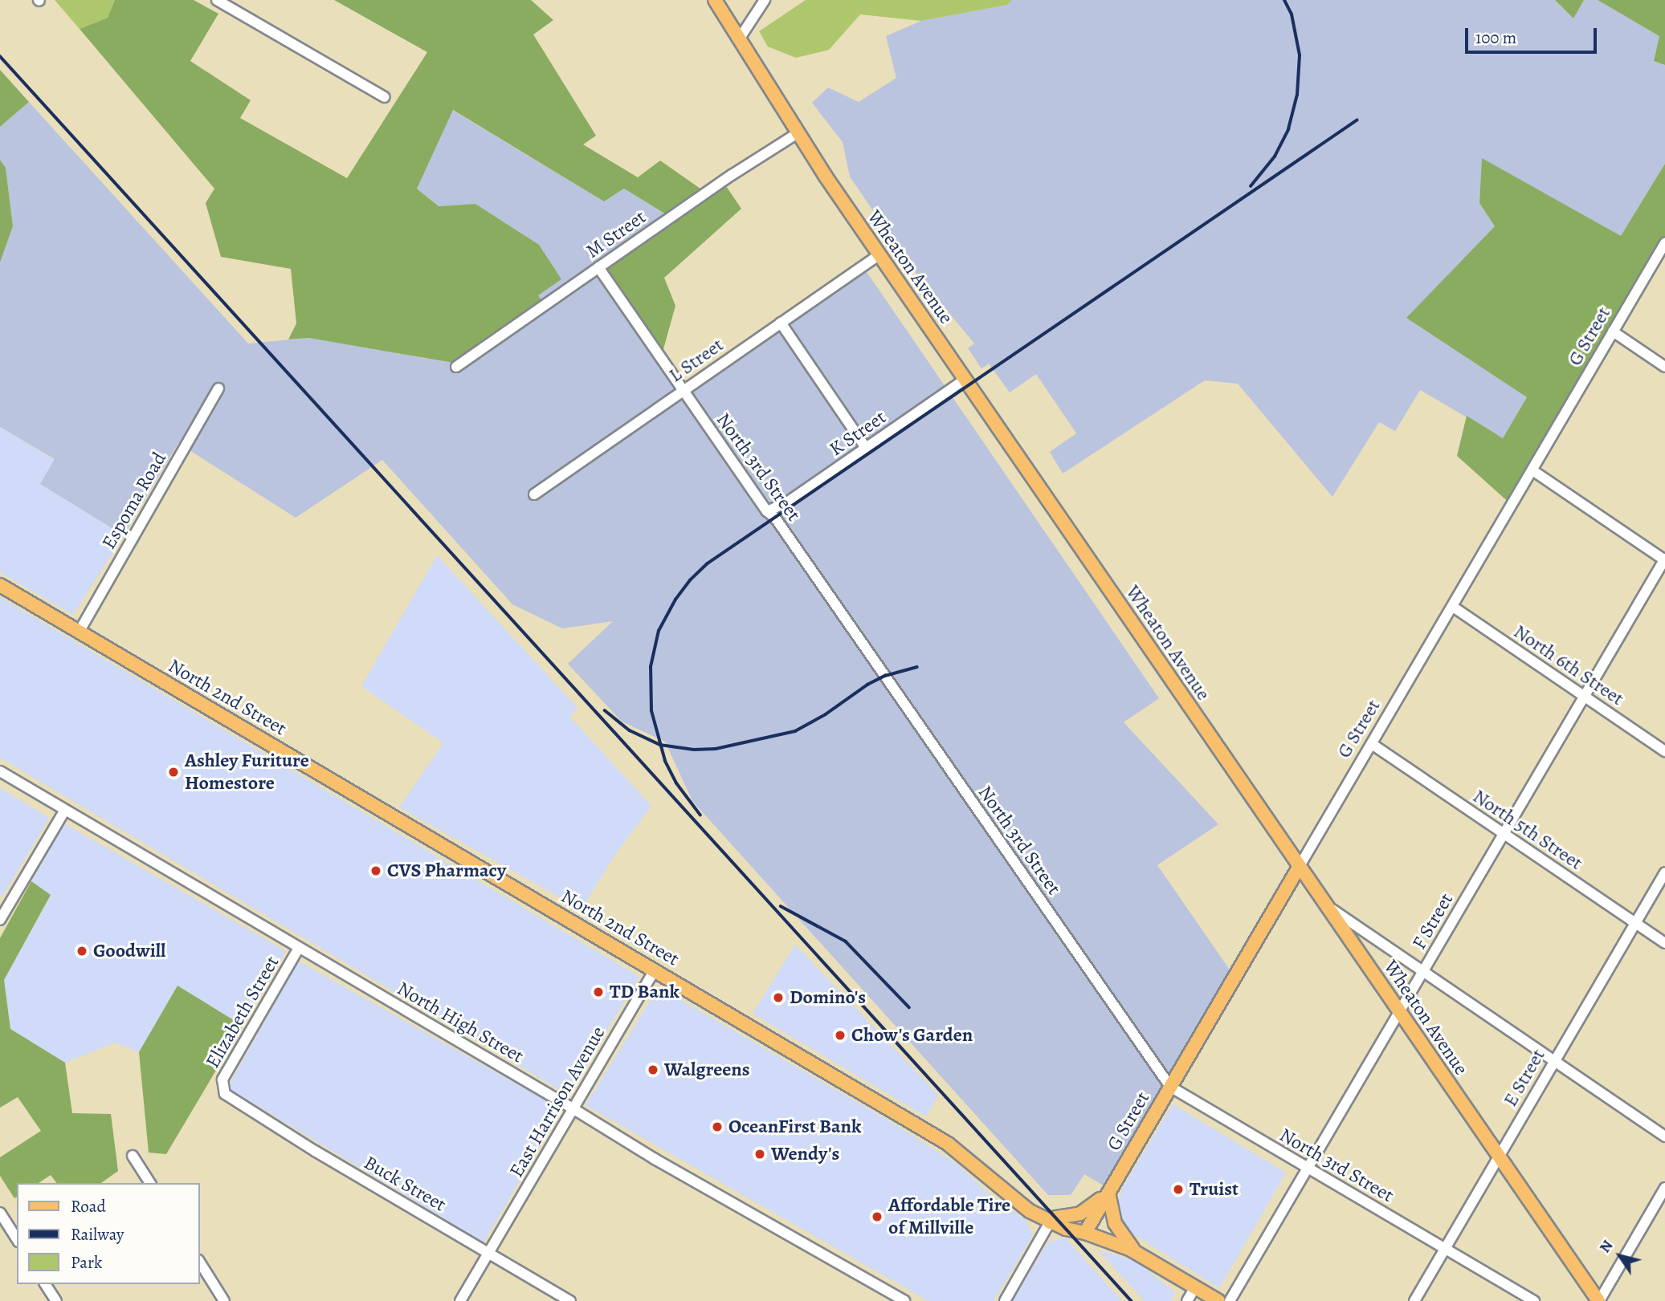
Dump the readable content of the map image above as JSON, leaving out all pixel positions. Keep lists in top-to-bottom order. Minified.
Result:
{"streets":{"main road":["Wheaton Avenue","G Street","North 2nd Street"],"street":["M Street","L Street","K Street","North 3rd Street","Espoma Road","North 6th Street","North 5th Street","F Street","Elizabeth Street","North High Street","E Street","East Harrison Avenue","Buck Street"]},"crossings":[["M Street","Wheaton Avenue"],["M Street","North 3rd Street"],["Wheaton Avenue","G Street"],["Wheaton Avenue","L Street"],["Wheaton Avenue","K Street"],["Wheaton Avenue","F Street"],["Wheaton Avenue","E Street"],["G Street","North 3rd Street"],["G Street","North 6th Street"],["G Street","North 2nd Street"],["G Street","North 5th Street"],["L Street","North 3rd Street"],["K Street","North 3rd Street"],["North 3rd Street","F Street"],["North 3rd Street","E Street"],["Espoma Road","North 2nd Street"],["North 6th Street","F Street"],["North 2nd Street","East Harrison Avenue"],["North 5th Street","F Street"],["North 5th Street","E Street"],["Elizabeth Street","North High Street"],["Elizabeth Street","Buck Street"],["North High Street","East Harrison Avenue"],["East Harrison Avenue","Buck Street"]],"places":["Ashley Furiture Homestore","CVS Pharmacy","Goodwill","TD Bank","Domino's","Chow's Garden","Walgreens","OceanFirst Bank","Wendy's","Truist","Affordable Tire of Millville"],"legend":["Road","Railway","Park"],"scale_bar":"100 m","north":"top left"}
